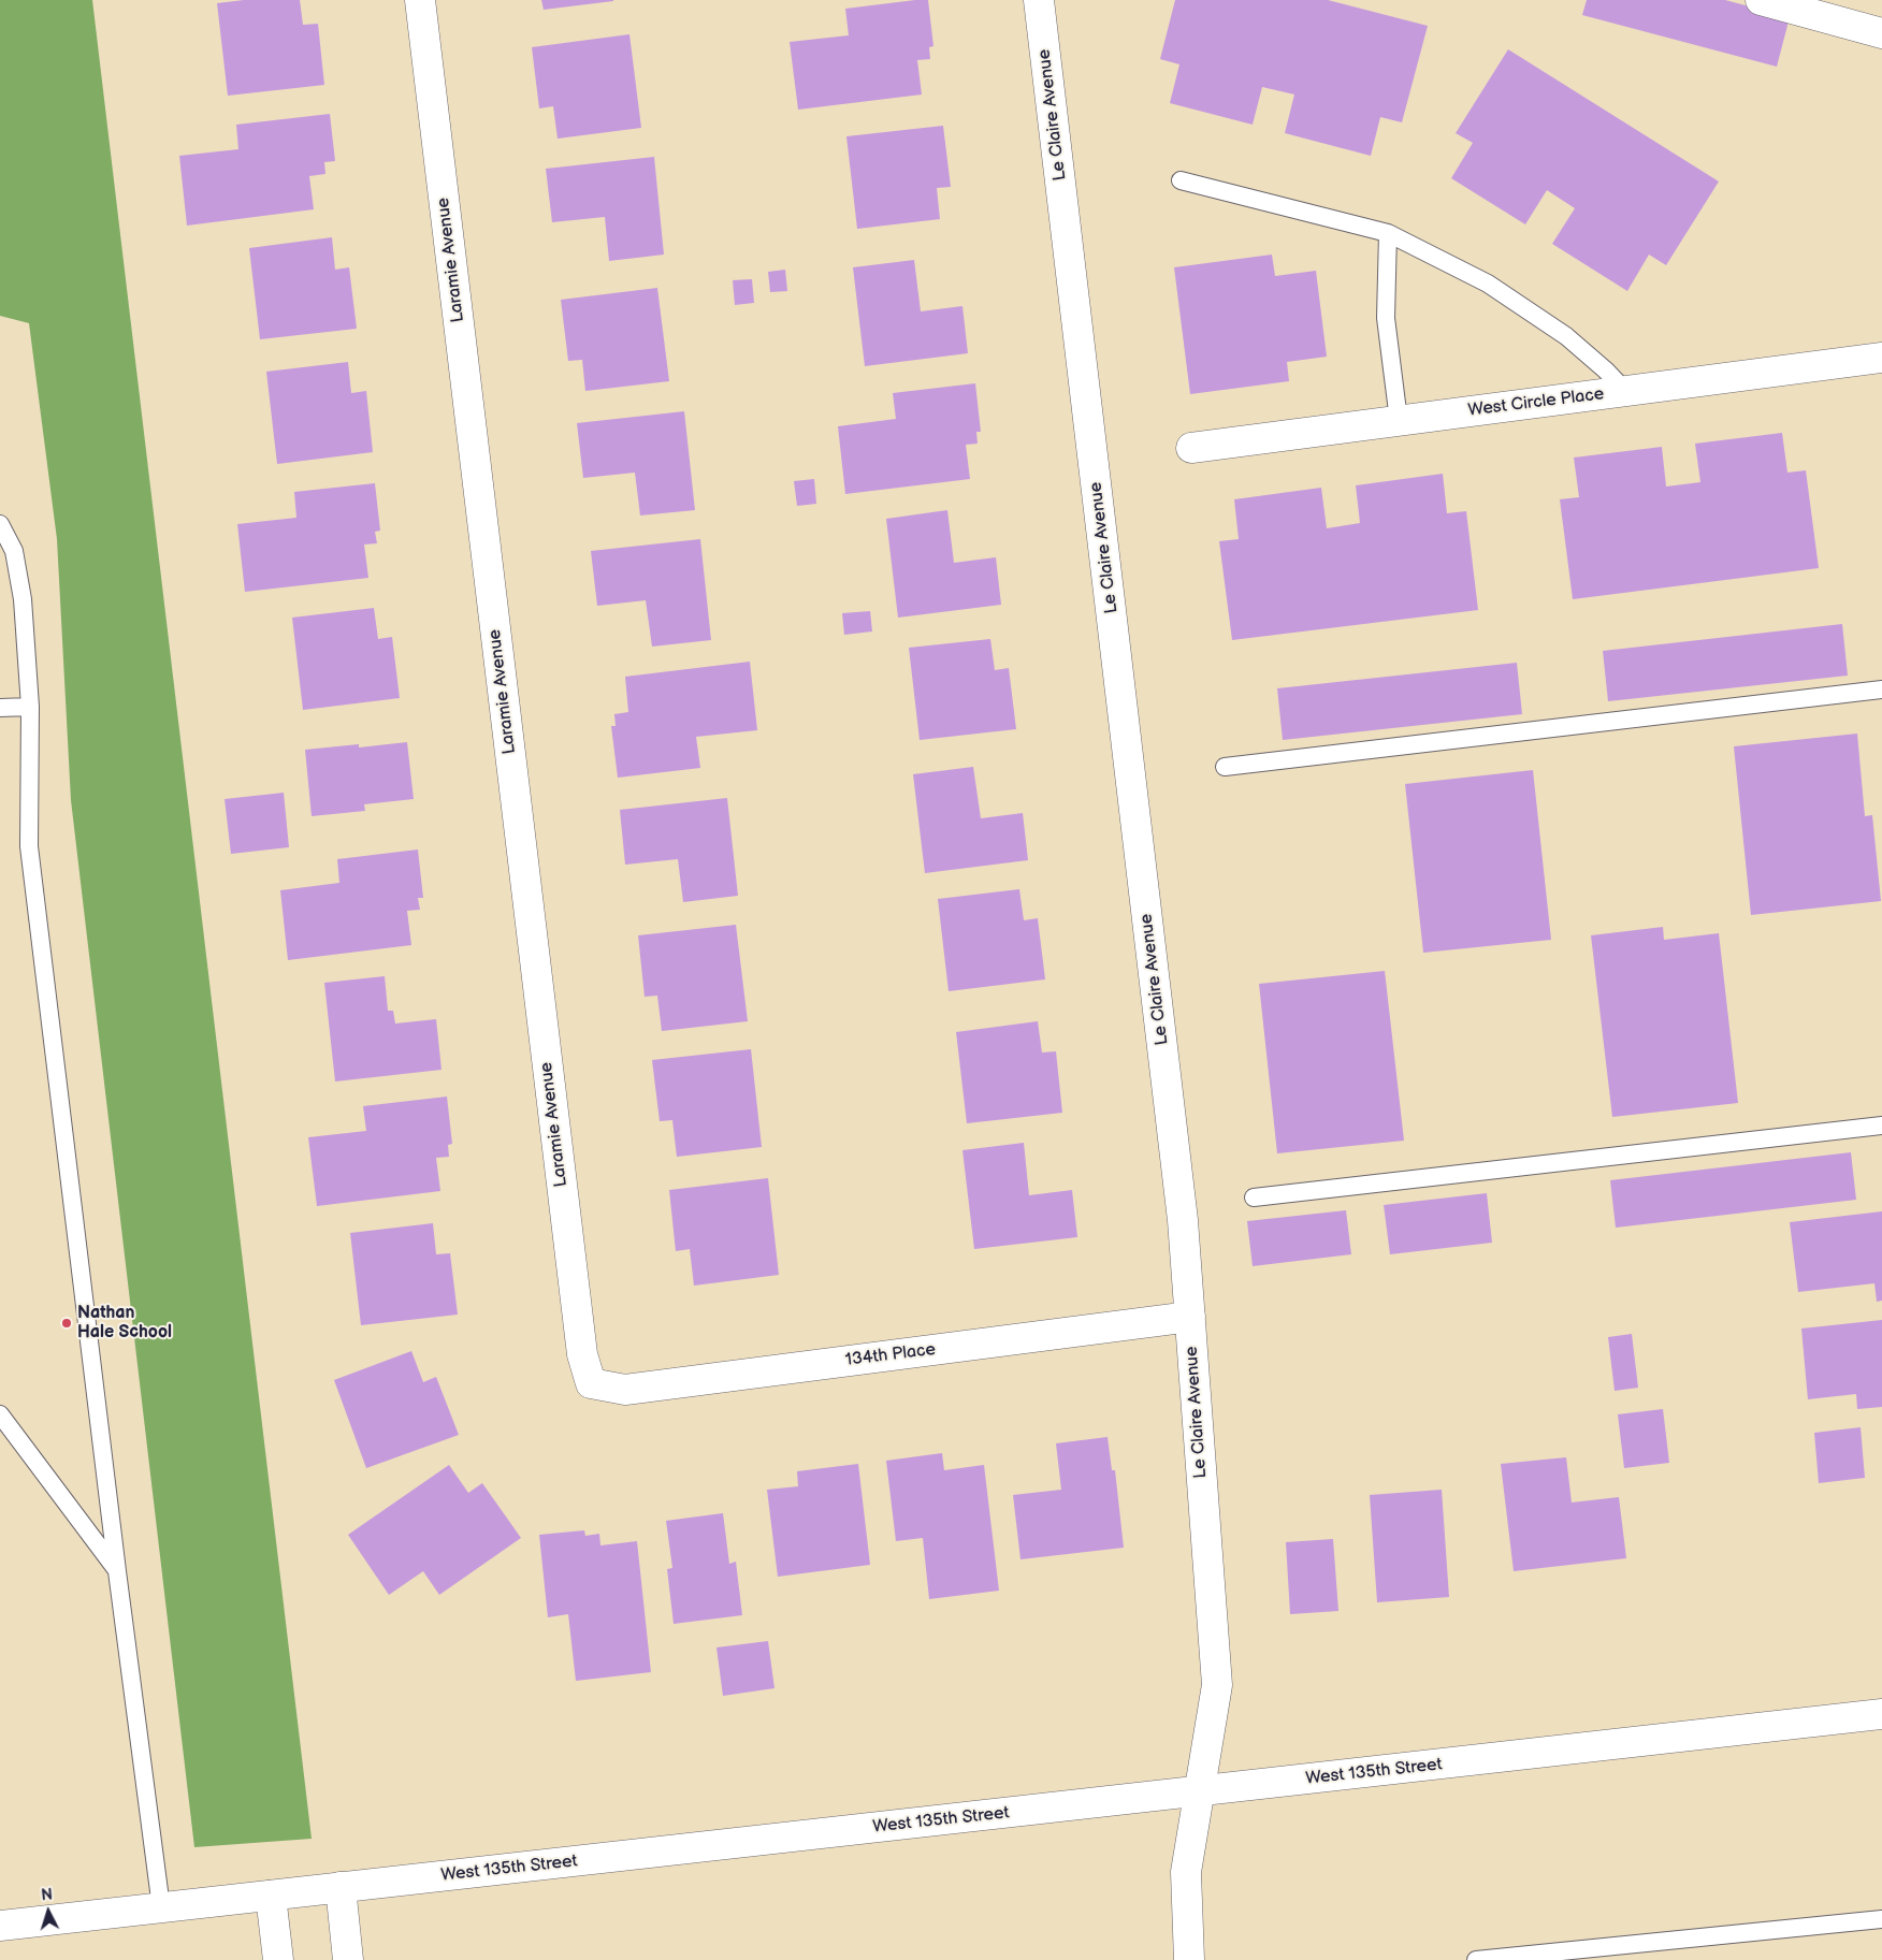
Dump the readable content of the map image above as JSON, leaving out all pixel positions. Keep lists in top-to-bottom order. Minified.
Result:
{"streets":{"street":["Le Claire Avenue","Laramie Avenue","West Circle Place","134th Place","West 135th Street"]},"crossings":[["Le Claire Avenue","134th Place"],["Le Claire Avenue","West 135th Street"],["Laramie Avenue","134th Place"]],"places":["Nathan Hale School"],"north":"top"}
